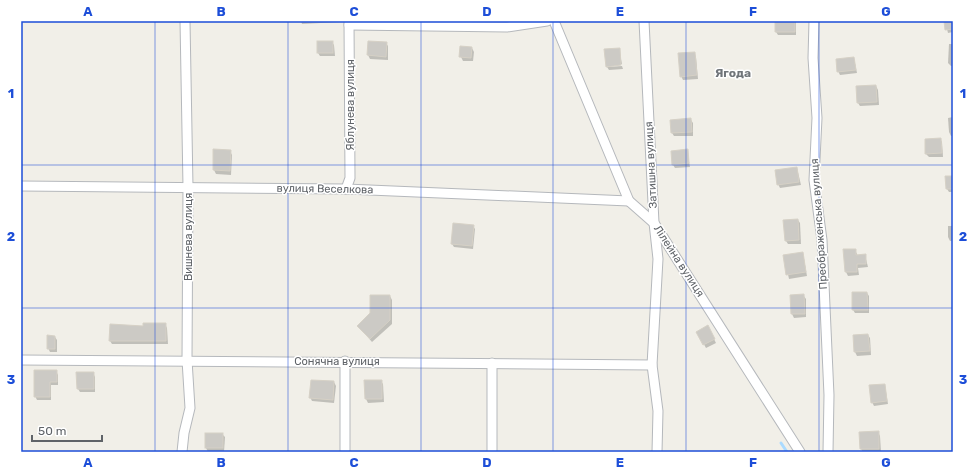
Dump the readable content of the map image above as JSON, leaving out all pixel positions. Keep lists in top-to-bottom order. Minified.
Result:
{"streets":{"street":["Яблунева вулиця","Затишна вулиця","вулиця Веселкова","Преображенська вулиця","Вишнева вулиця","Лілейна вулиця","Сонячна вулиця"]},"crossings":[["Яблунева вулиця","вулиця Веселкова"],["Затишна вулиця","Лілейна вулиця"],["Затишна вулиця","Сонячна вулиця"],["вулиця Веселкова","Вишнева вулиця"],["вулиця Веселкова","Лілейна вулиця"],["Вишнева вулиця","Сонячна вулиця"]],"districts":["Ягода"],"scale_bar":"50 m","grid":{"columns":["A","B","C","D","E","F","G"],"rows":["1","2","3"]}}
